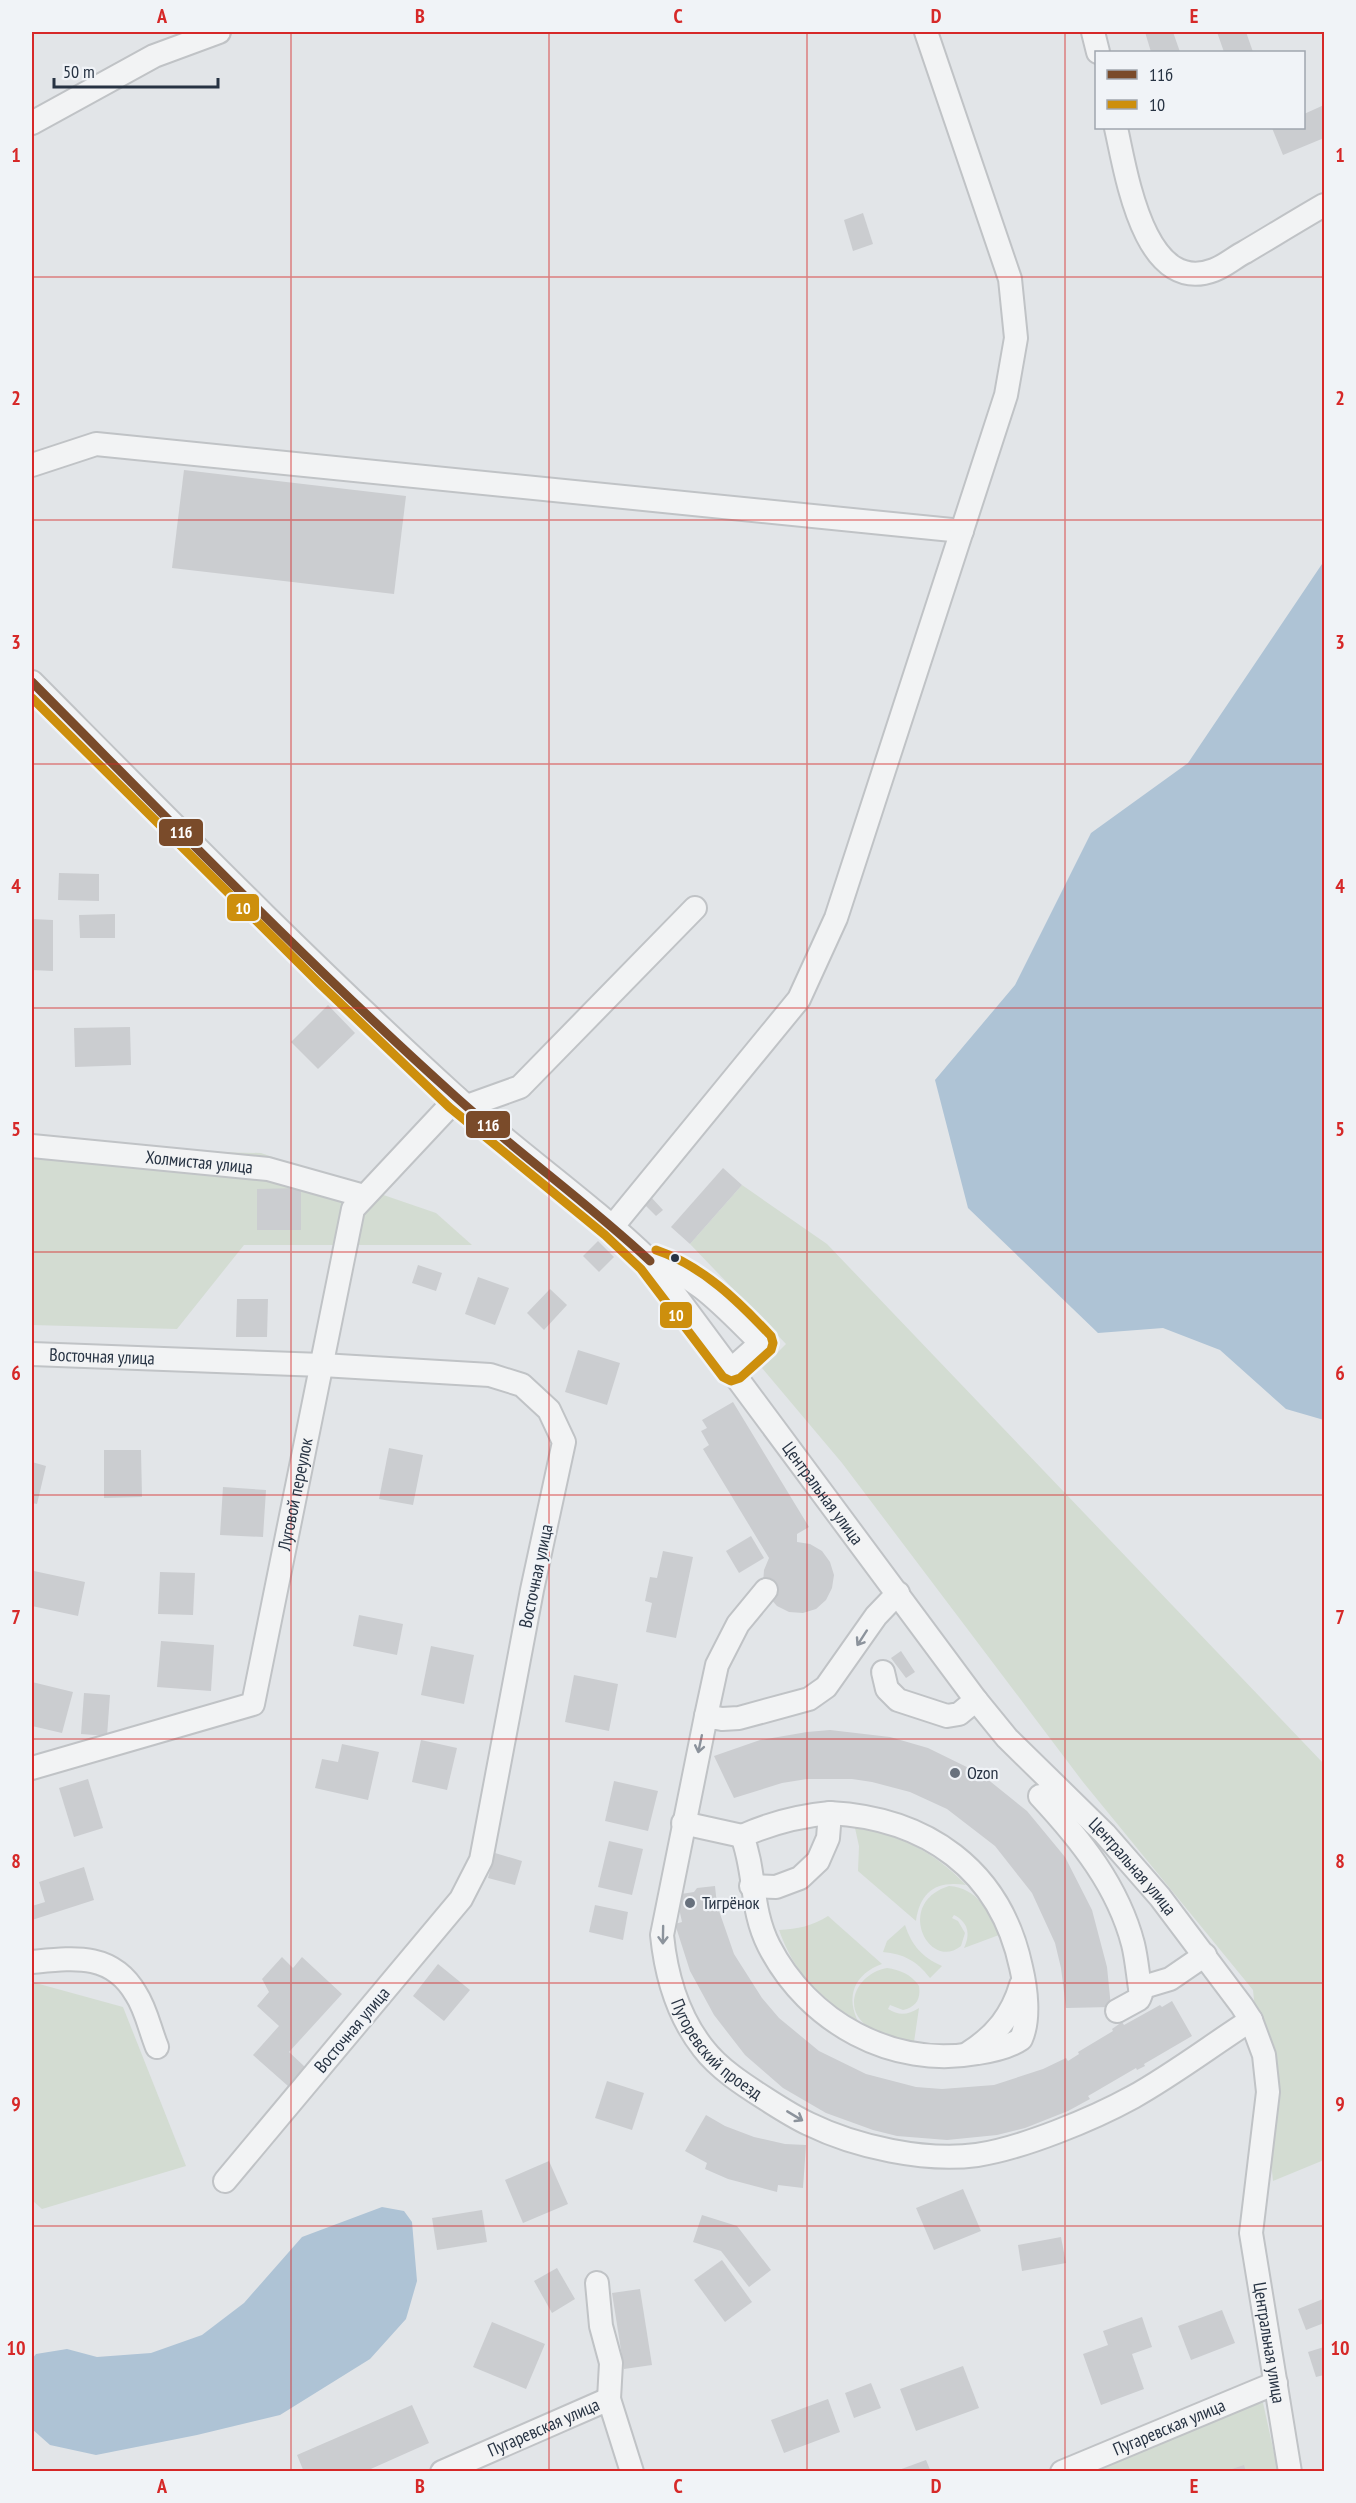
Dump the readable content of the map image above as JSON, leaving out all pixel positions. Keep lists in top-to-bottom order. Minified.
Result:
{"streets":{"street":["Холмистая улица","Восточная улица","Центральная улица","Луговой переулок","Пугоревский проезд","Пугаревская улица"]},"crossings":[["Холмистая улица","Луговой переулок"],["Восточная улица","Луговой переулок"],["Центральная улица","Луговой переулок"],["Центральная улица","Пугоревский проезд"],["Центральная улица","Пугаревская улица"]],"places":["Ozon","Тигрёнок"],"lines":["transit line 11б","transit line 10"],"legend":["11б","10"],"scale_bar":"50 m","grid":{"columns":["A","B","C","D","E"],"rows":["1","2","3","4","5","6","7","8","9","10"]}}
